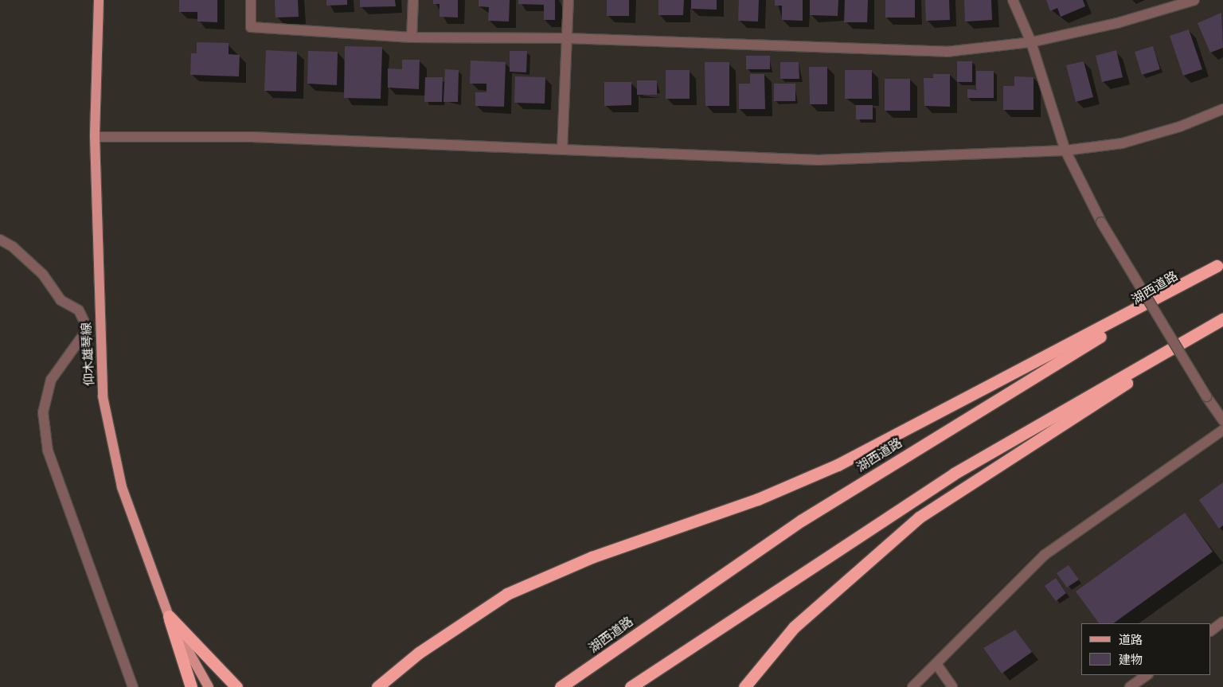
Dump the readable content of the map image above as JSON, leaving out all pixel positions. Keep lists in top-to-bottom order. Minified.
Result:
{"streets":{"highway":["湖西道路"],"main road":["仰木雄琴線"]},"legend":["道路","建物"]}
